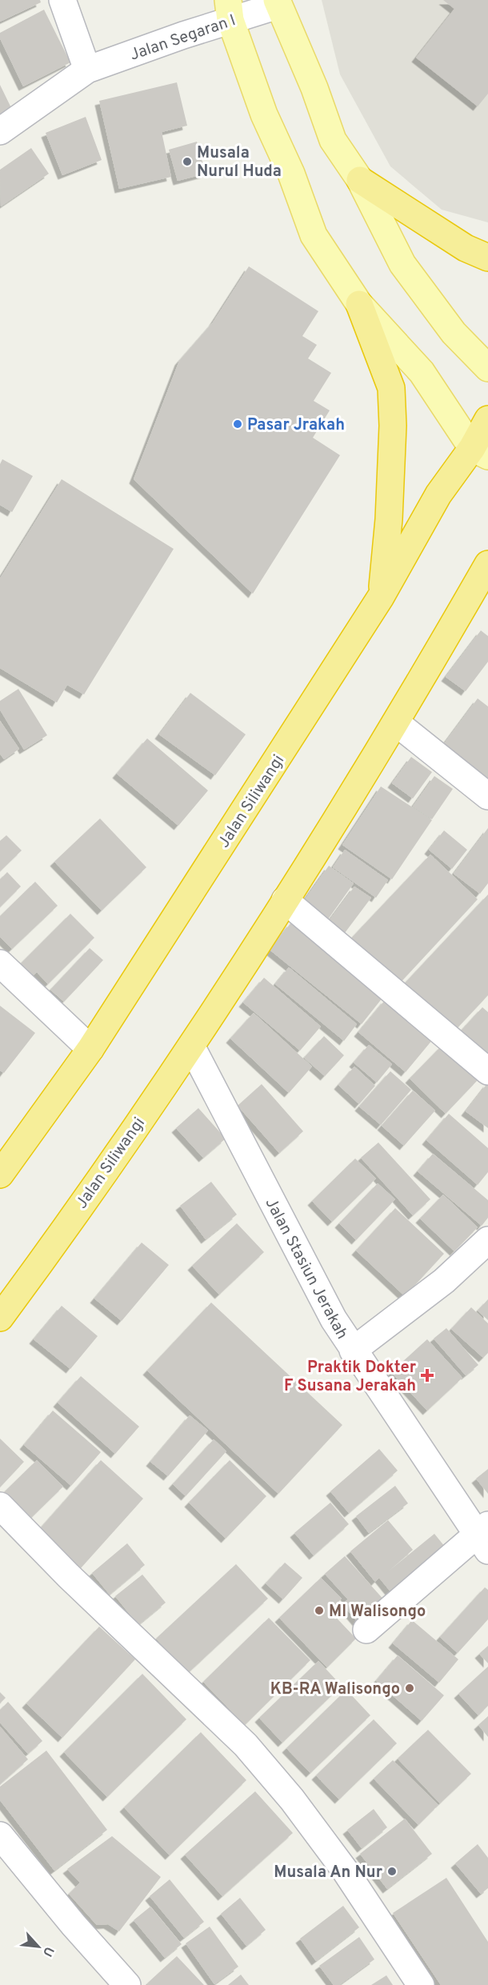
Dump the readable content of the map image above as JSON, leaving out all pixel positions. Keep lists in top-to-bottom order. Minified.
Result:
{"streets":{"highway":["Jalan Siliwangi"],"street":["Jalan Segaran I","Jalan Stasiun Jerakah"]},"crossings":[["Jalan Siliwangi","Jalan Stasiun Jerakah"]],"places":{"other":["Musala Nurul Huda","Pasar Jrakah","MI Walisongo","KB-RA Walisongo","Musala An Nur"],"health":["Praktik Dokter F Susana Jerakah"]},"north":"bottom right"}
